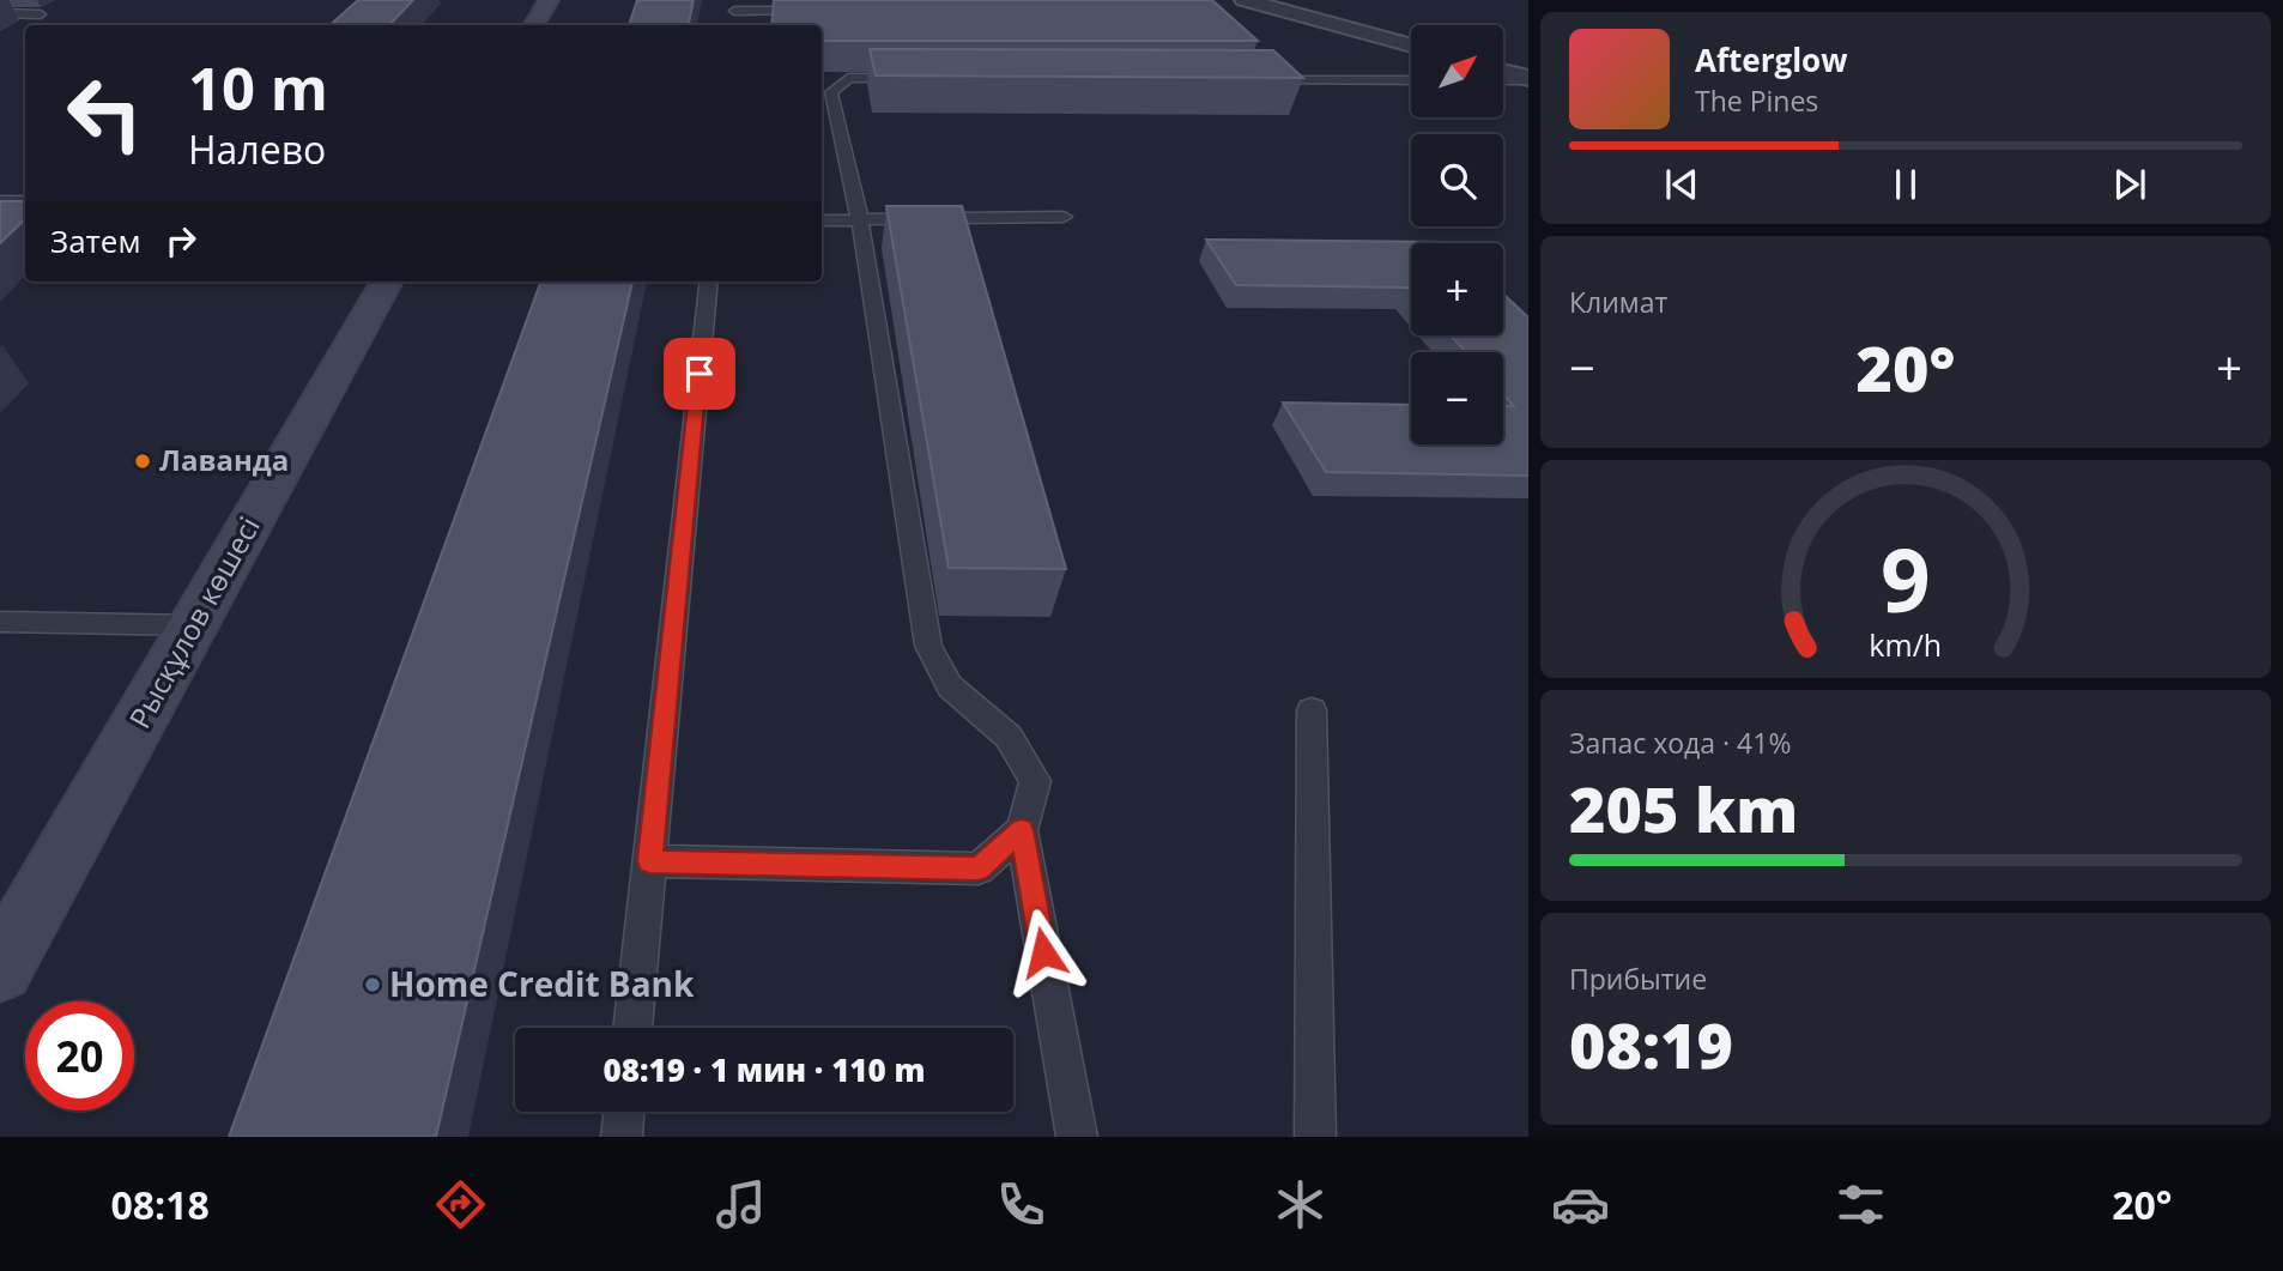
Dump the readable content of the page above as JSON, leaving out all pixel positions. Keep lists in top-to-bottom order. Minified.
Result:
{"streets":{"street":["Рысқұлов көшесі"]},"places":["Лаванда","Home Credit Bank"],"north":"top right","page":{"map_buttons":["+","−"],"turn":["10 m","Налево"],"song":["Afterglow","The Pines"],"then":"Затем","tile":["Климат",["Запас хода · 41%","205 km"],["Прибытие","08:19"]],"heat":["−","20°","+"],"limit":"20","trip":"08:19 · 1 мин · 110 m","tabs":["08:18","20°"],"gauge":["9","km/h"]}}
